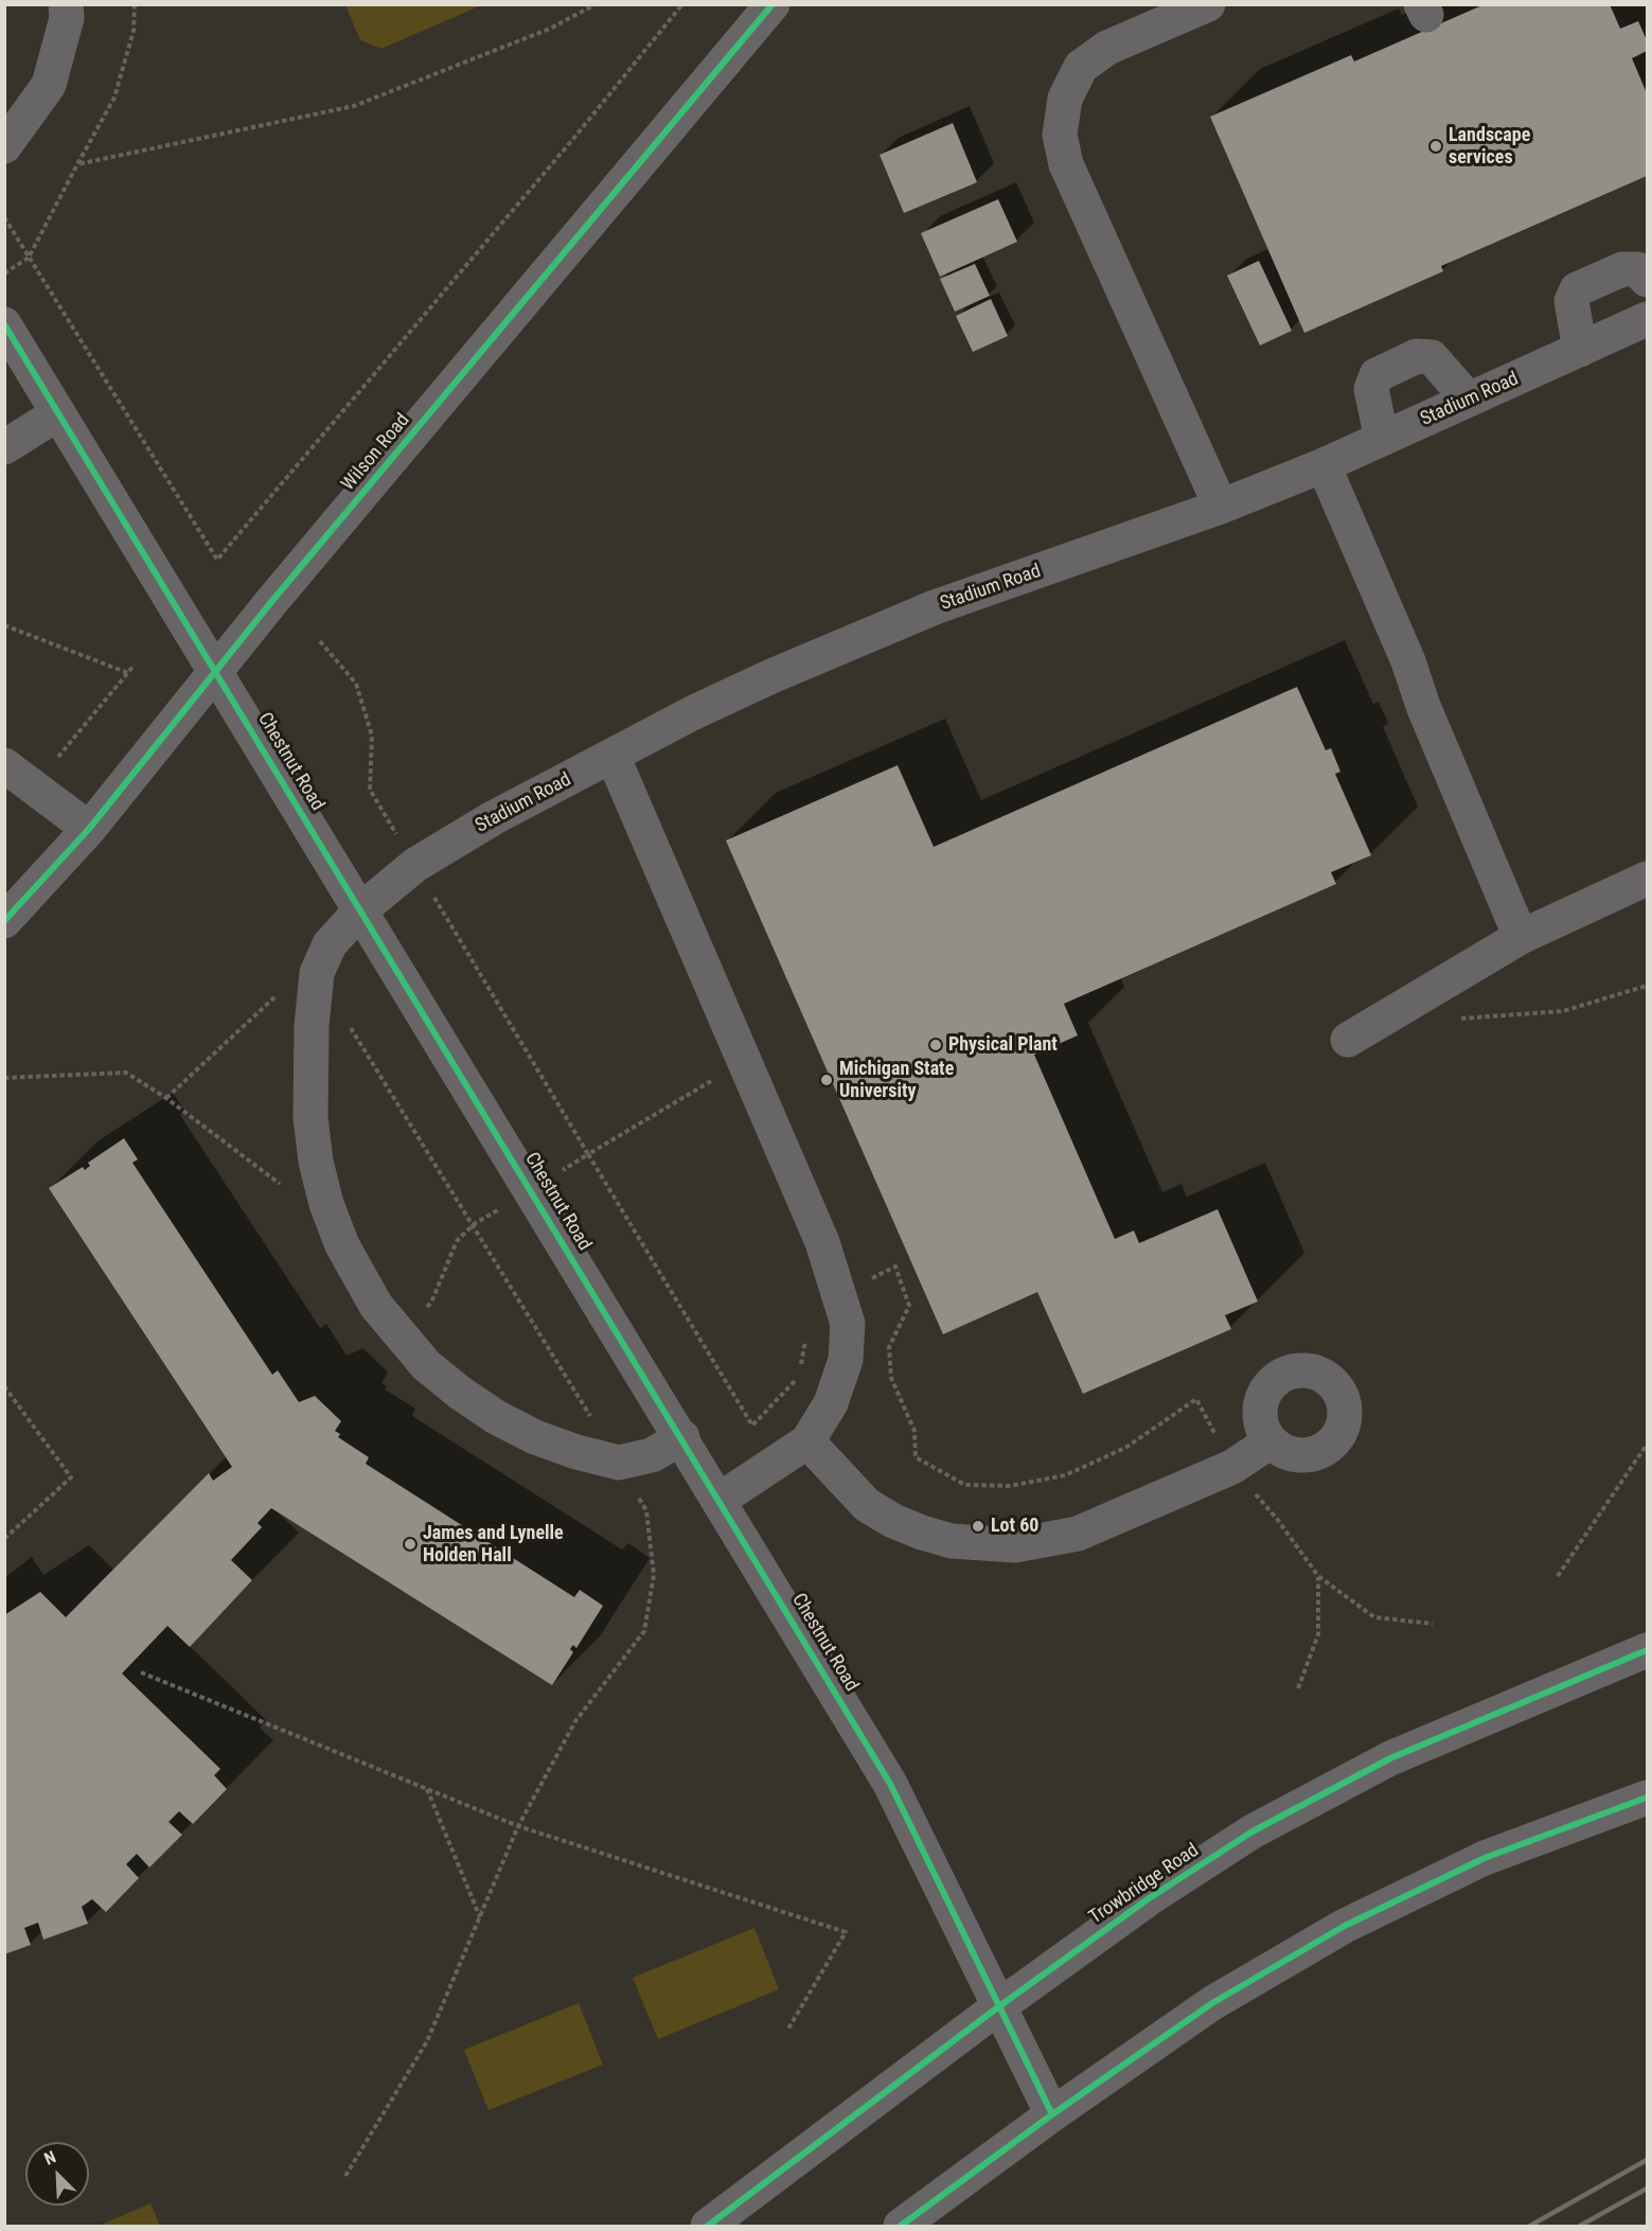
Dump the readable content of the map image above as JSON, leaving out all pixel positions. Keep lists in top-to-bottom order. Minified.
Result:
{"streets":{"street":["Stadium Road","Wilson Road","Chestnut Road","Trowbridge Road"]},"crossings":[["Stadium Road","Chestnut Road"],["Wilson Road","Chestnut Road"],["Chestnut Road","Trowbridge Road"]],"places":["Landscape services","Physical Plant","Michigan State University","Lot 60","James and Lynelle Holden Hall"],"north":"top left"}
